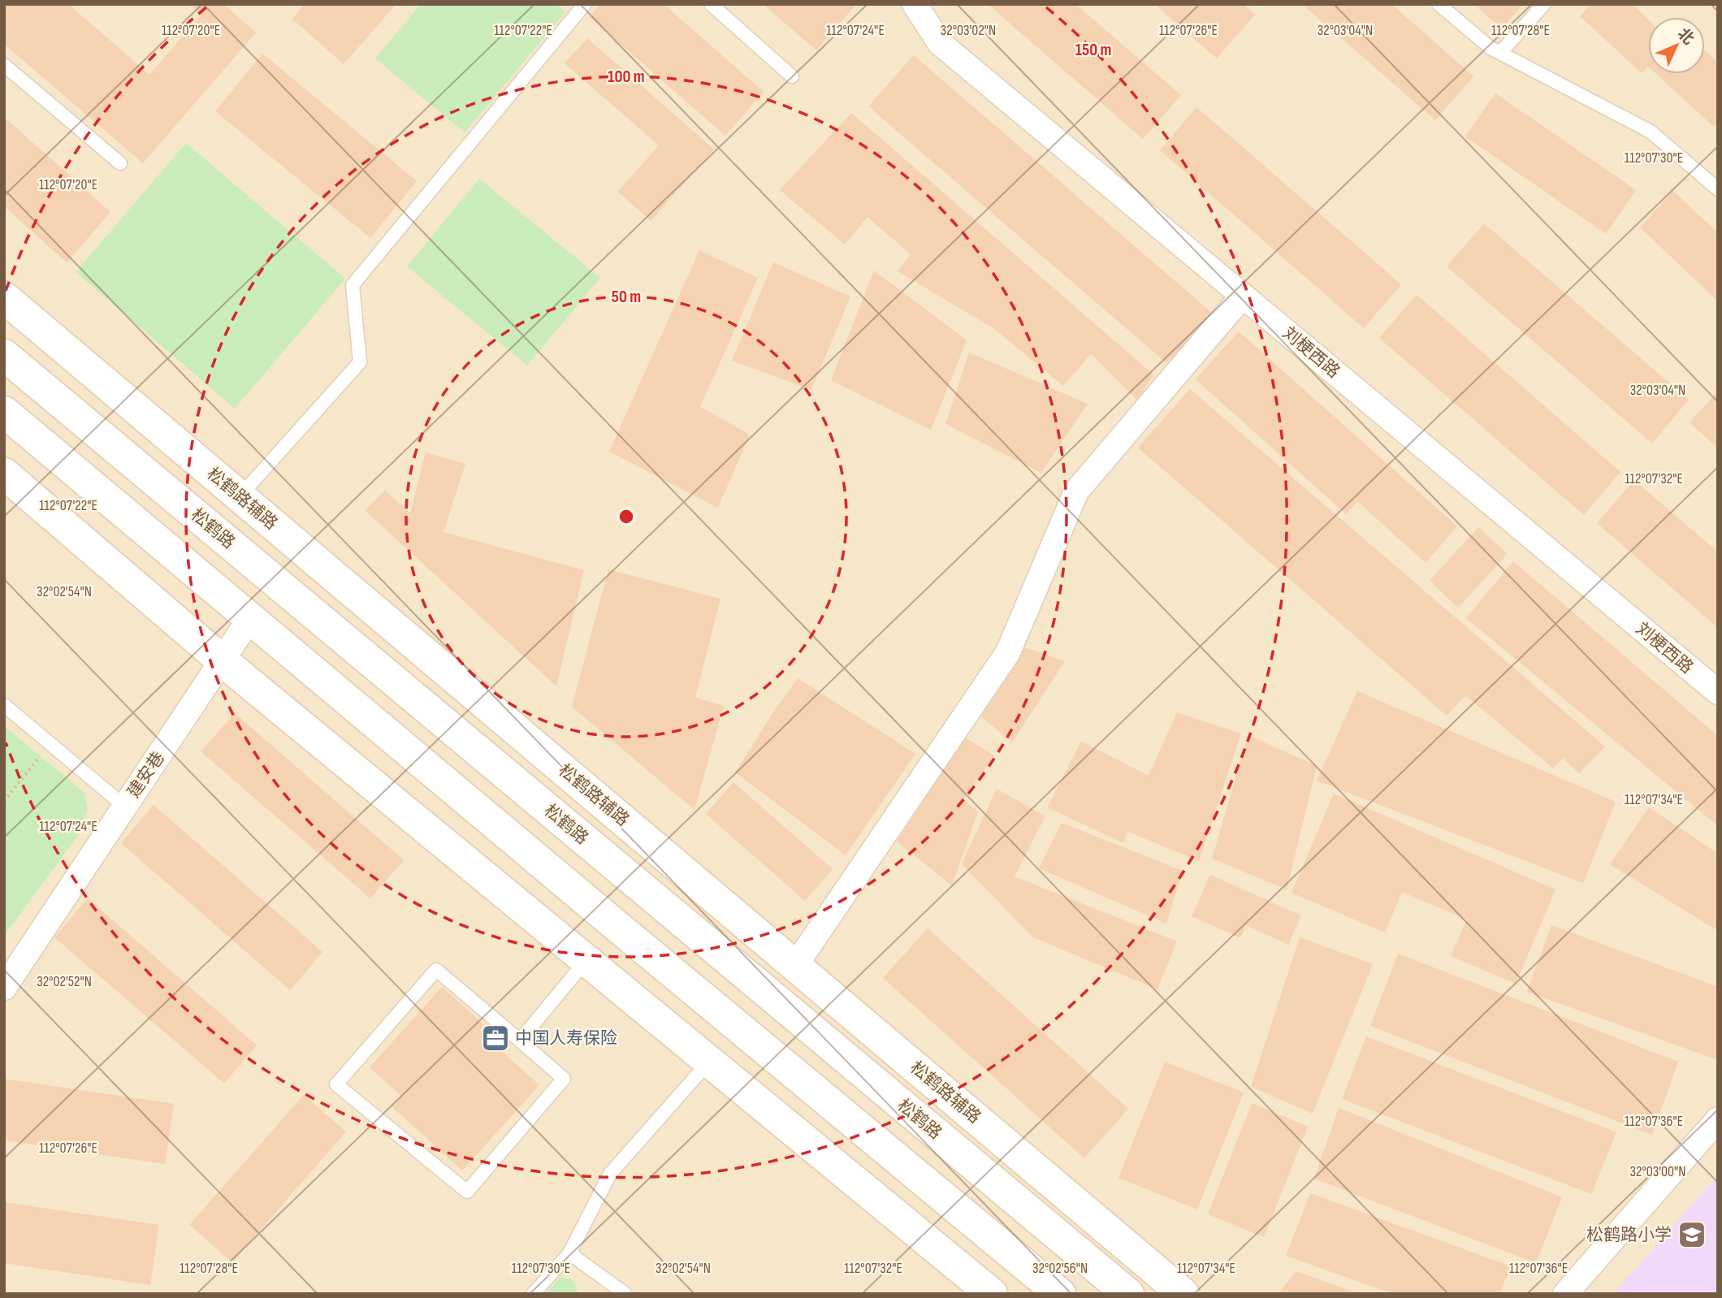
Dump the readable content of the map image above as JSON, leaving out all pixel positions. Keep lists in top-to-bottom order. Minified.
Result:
{"streets":{"street":["刘梗西路","松鹤路辅路","松鹤路","建安巷"]},"places":{"office":["中国人寿保险"],"school or university":["松鹤路小学"]},"north":"top right","coordinates":["112°07'20\"E","112°07'22\"E","112°07'24\"E","112°07'26\"E","112°07'28\"E","32°03'02\"N","32°03'04\"N","112°07'30\"E","112°07'32\"E","32°02'54\"N","112°07'34\"E","32°02'52\"N","112°07'36\"E","32°03'00\"N","32°02'56\"N"],"rings":["150 m","100 m","50 m"]}
